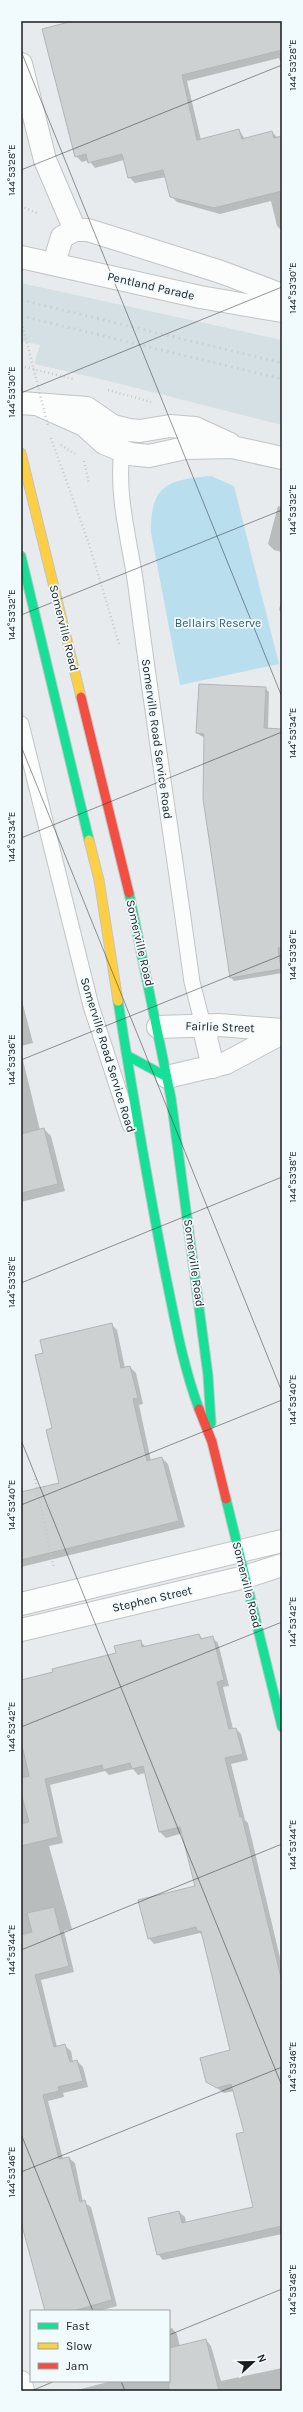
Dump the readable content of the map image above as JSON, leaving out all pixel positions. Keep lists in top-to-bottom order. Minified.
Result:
{"streets":{"main road":["Somerville Road"],"street":["Pentland Parade","Fairlie Street","Stephen Street"],"lane":["Somerville Road Service Road"]},"crossings":[["Somerville Road","Somerville Road Service Road"],["Somerville Road","Fairlie Street"],["Somerville Road","Stephen Street"],["Somerville Road Service Road","Fairlie Street"]],"parks":["Bellairs Reserve"],"legend":["Fast","Slow","Jam"],"north":"right","coordinates":["144°53'28\"E","144°53'30\"E","144°53'32\"E","144°53'34\"E","144°53'36\"E","144°53'38\"E","144°53'40\"E","144°53'42\"E","144°53'44\"E","144°53'46\"E","144°53'48\"E"]}
